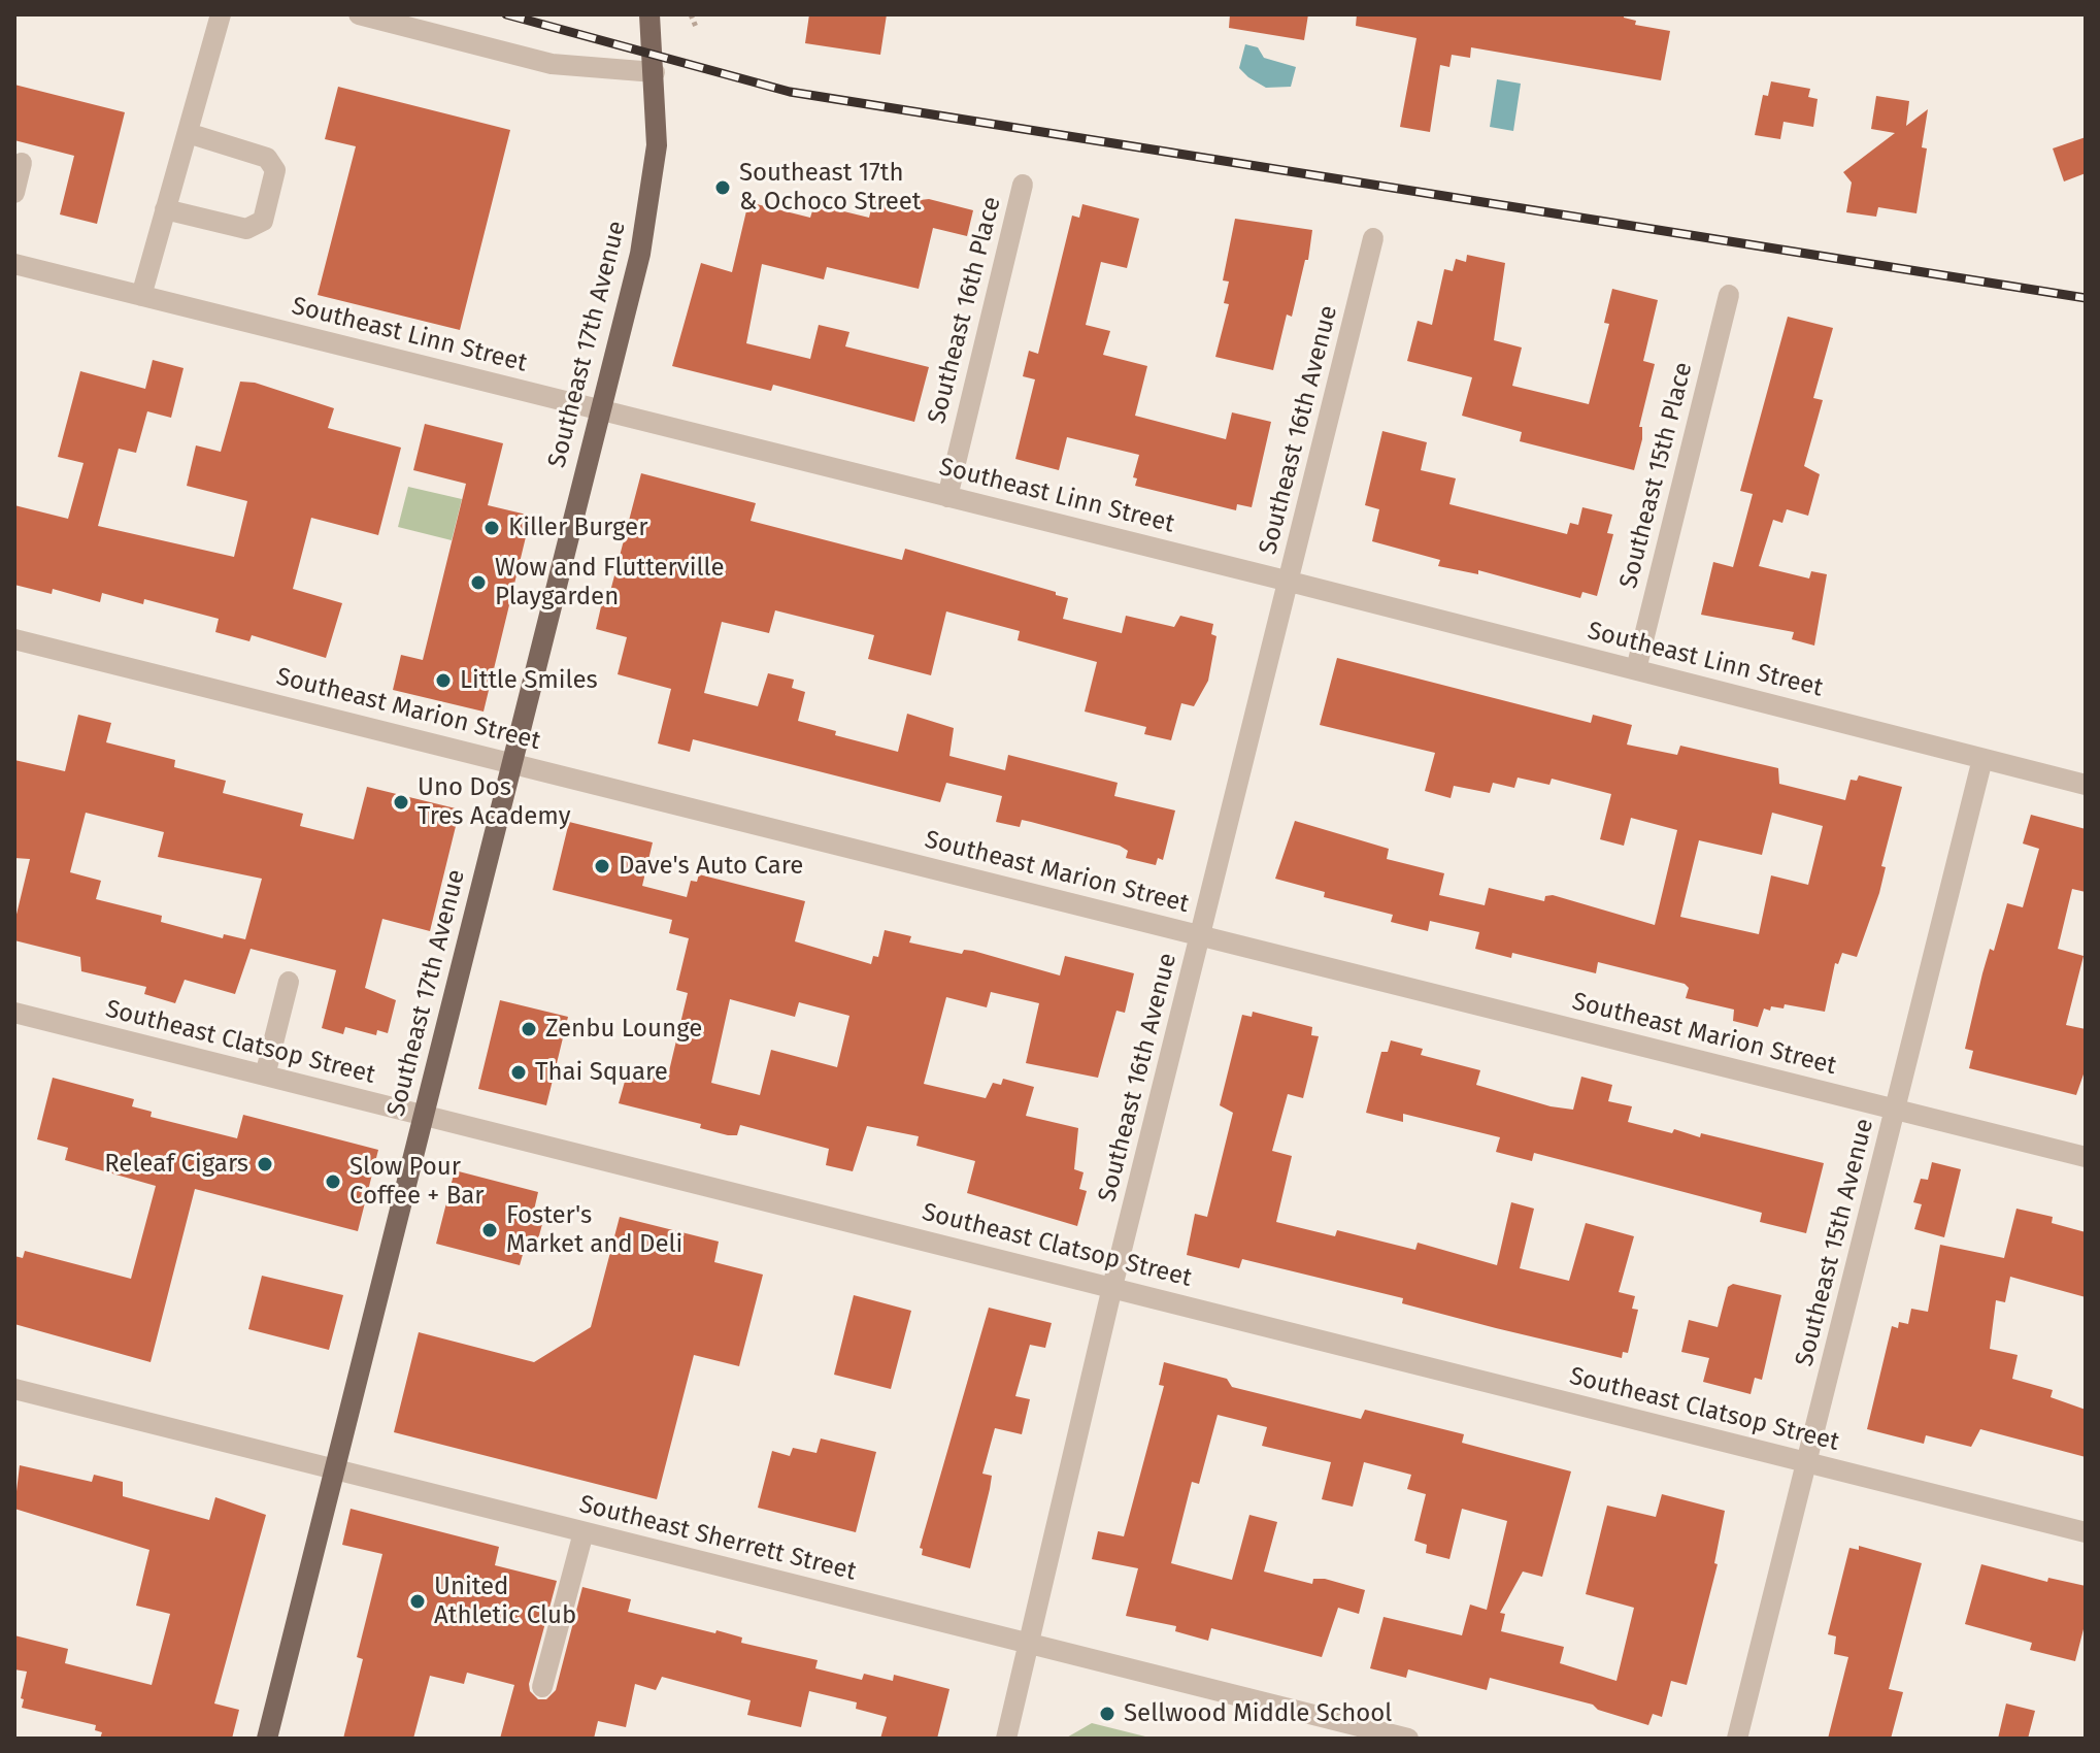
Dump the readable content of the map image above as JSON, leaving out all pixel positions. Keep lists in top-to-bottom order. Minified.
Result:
{"streets":{"main road":["Southeast 17th Avenue"],"street":["Southeast 16th Place","Southeast Linn Street","Southeast 16th Avenue","Southeast 15th Place","Southeast Marion Street","Southeast Clatsop Street","Southeast 15th Avenue","Southeast Sherrett Street"]},"crossings":[["Southeast 16th Place","Southeast Linn Street"],["Southeast Linn Street","Southeast 17th Avenue"],["Southeast Linn Street","Southeast 16th Avenue"],["Southeast Linn Street","Southeast 15th Place"],["Southeast Linn Street","Southeast 15th Avenue"],["Southeast 17th Avenue","Southeast Marion Street"],["Southeast 17th Avenue","Southeast Clatsop Street"],["Southeast 17th Avenue","Southeast Sherrett Street"],["Southeast 16th Avenue","Southeast Marion Street"],["Southeast 16th Avenue","Southeast Clatsop Street"],["Southeast 16th Avenue","Southeast Sherrett Street"],["Southeast Marion Street","Southeast 15th Avenue"],["Southeast Clatsop Street","Southeast 15th Avenue"]],"places":["Southeast 17th & Ochoco Street","Killer Burger","Wow and Flutterville Playgarden","Little Smiles","Uno Dos Tres Academy","Dave's Auto Care","Zenbu Lounge","Thai Square","Releaf Cigars","Slow Pour Coffee + Bar","Foster's Market and Deli","United Athletic Club","Sellwood Middle School"]}
